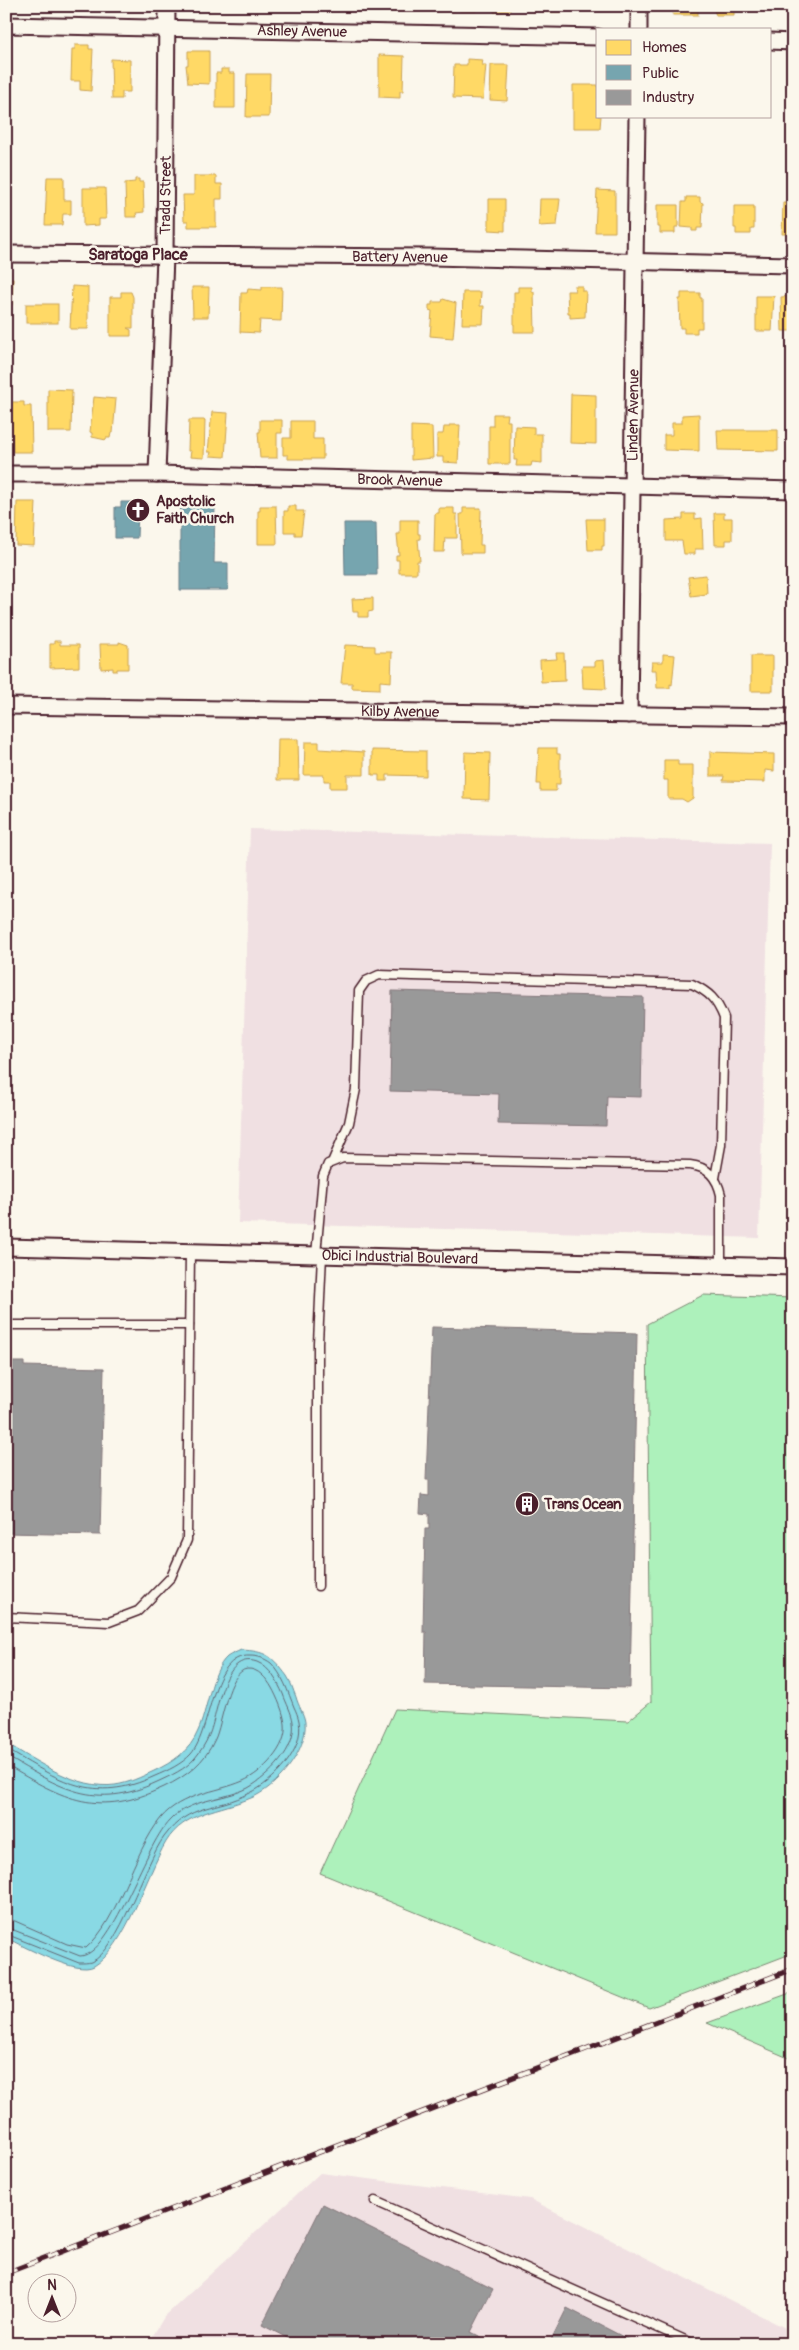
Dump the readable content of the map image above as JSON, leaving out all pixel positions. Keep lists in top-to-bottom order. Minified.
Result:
{"streets":{"street":["Ashley Avenue","Tradd Street","Battery Avenue","Linden Avenue","Brook Avenue","Kilby Avenue","Obici Industrial Boulevard"]},"crossings":[["Ashley Avenue","Tradd Street"],["Tradd Street","Battery Avenue"],["Tradd Street","Brook Avenue"],["Battery Avenue","Linden Avenue"],["Linden Avenue","Brook Avenue"],["Linden Avenue","Kilby Avenue"]],"districts":["Saratoga Place"],"places":{"church":["Apostolic Faith Church"],"building":["Trans Ocean"]},"legend":["Homes","Public","Industry"],"north":"top"}
